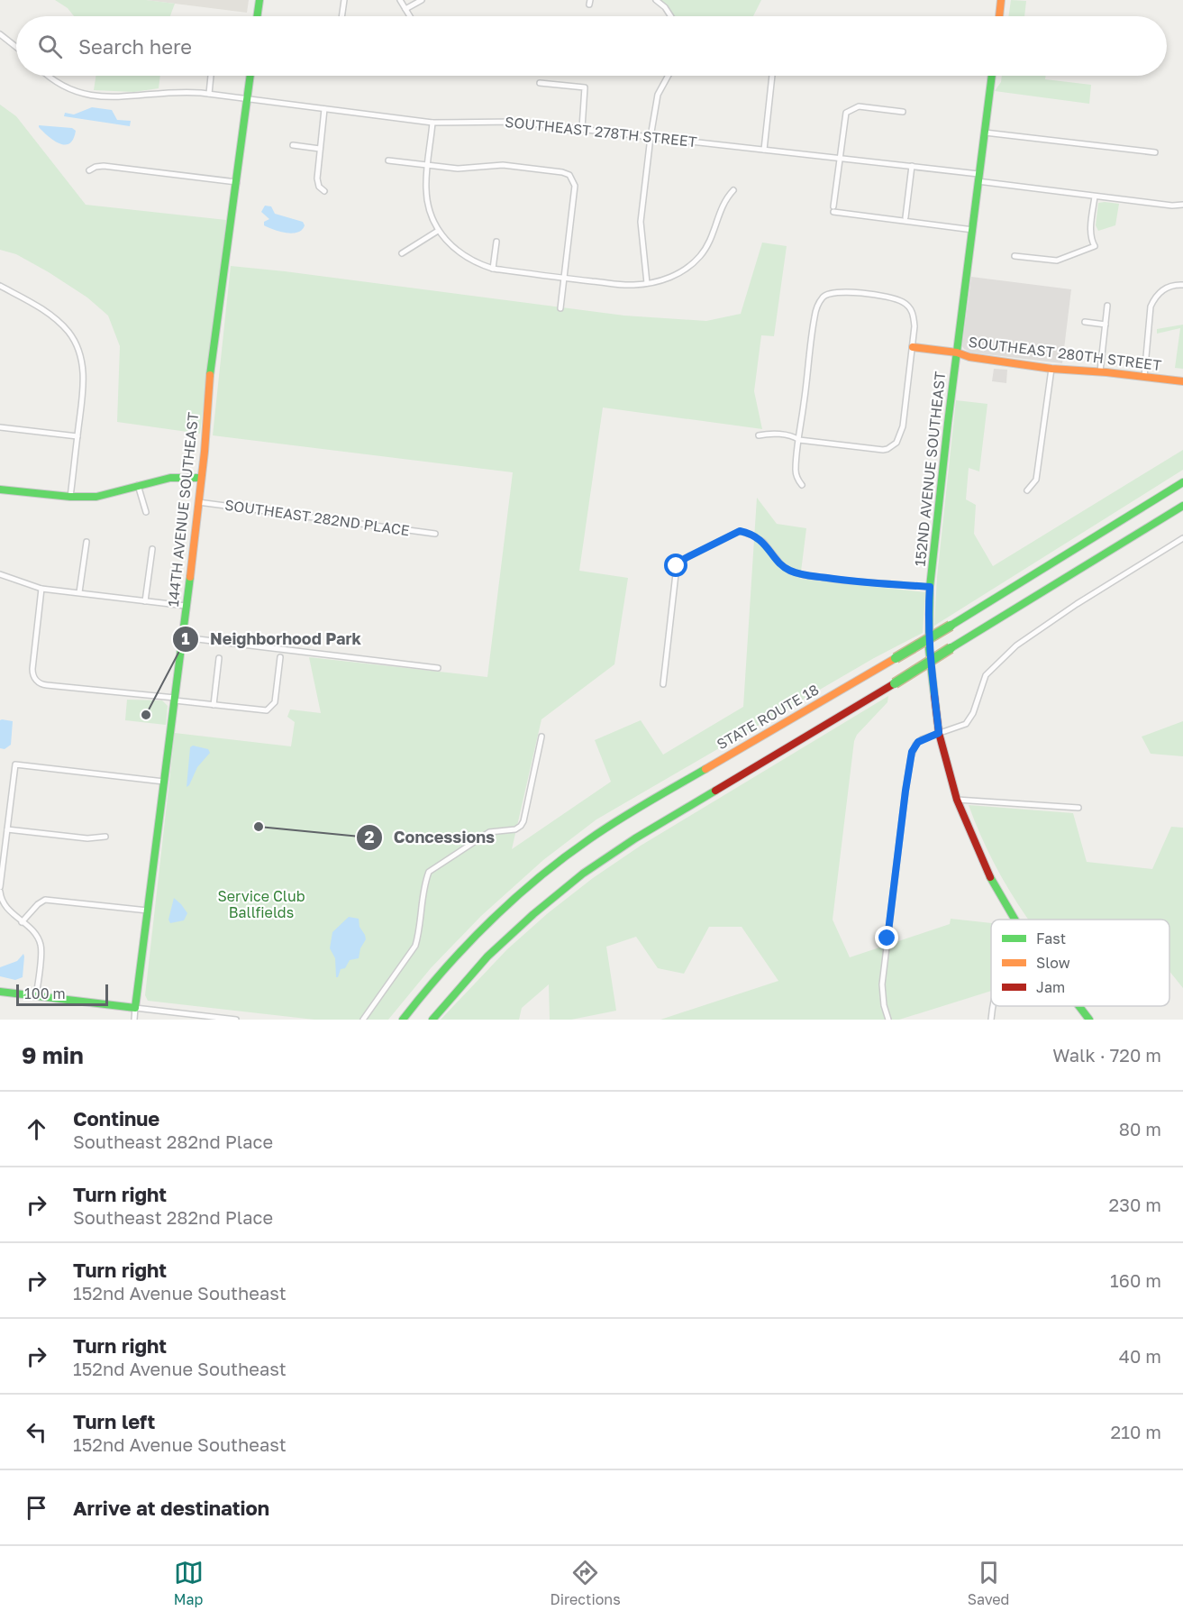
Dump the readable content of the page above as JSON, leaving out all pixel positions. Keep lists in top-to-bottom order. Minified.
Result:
{"streets":{"main road":["SOUTHEAST 280TH STREET","152ND AVENUE SOUTHEAST","144TH AVENUE SOUTHEAST","STATE ROUTE 18"],"street":["SOUTHEAST 278TH STREET","SOUTHEAST 282ND PLACE"]},"crossings":[["SOUTHEAST 278TH STREET","152ND AVENUE SOUTHEAST"],["SOUTHEAST 278TH STREET","144TH AVENUE SOUTHEAST"],["SOUTHEAST 280TH STREET","152ND AVENUE SOUTHEAST"],["144TH AVENUE SOUTHEAST","SOUTHEAST 282ND PLACE"]],"parks":["Service Club Ballfields"],"places":["Neighborhood Park","Concessions"],"legend":["Fast","Slow","Jam"],"scale_bar":"100 m","page":{"search":"Search here","scale":"100 m","heading":["9 min","Walk · 720 m"],"list":[["Continue","Southeast 282nd Place","80 m"],["Turn right","Southeast 282nd Place","230 m"],["Turn right","152nd Avenue Southeast","160 m"],["Turn right","152nd Avenue Southeast","40 m"],["Turn left","152nd Avenue Southeast","210 m"],"Arrive at destination"],"nav":["Map","Directions","Saved"]}}
